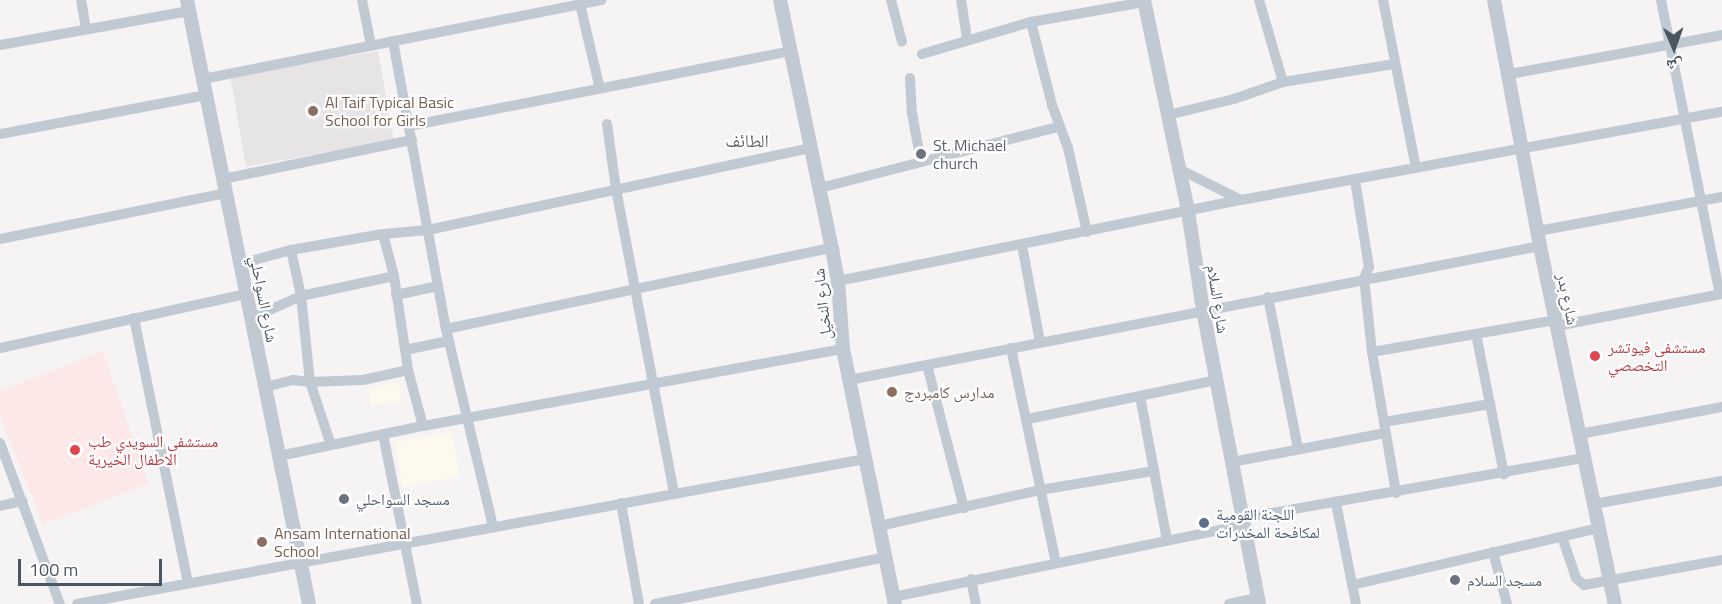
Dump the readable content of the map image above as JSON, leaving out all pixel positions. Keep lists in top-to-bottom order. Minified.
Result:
{"streets":{"street":["شارع السواحلي","شارع السلام","شارع بدر","شارع النخيل"]},"districts":["الطائف"],"places":["Al Taif Typical Basic School for Girls","St. Michael church","مستشفى فيوتشر التخصصي","مدارس كامبردج","مستشفى السويدي طب الاطفال الخيرية","مسجد السواحلي","اللجنة القومية لمكافحة المخدرات","Ansam International School","مسجد السلام"],"scale_bar":"100 m","north":"bottom"}
